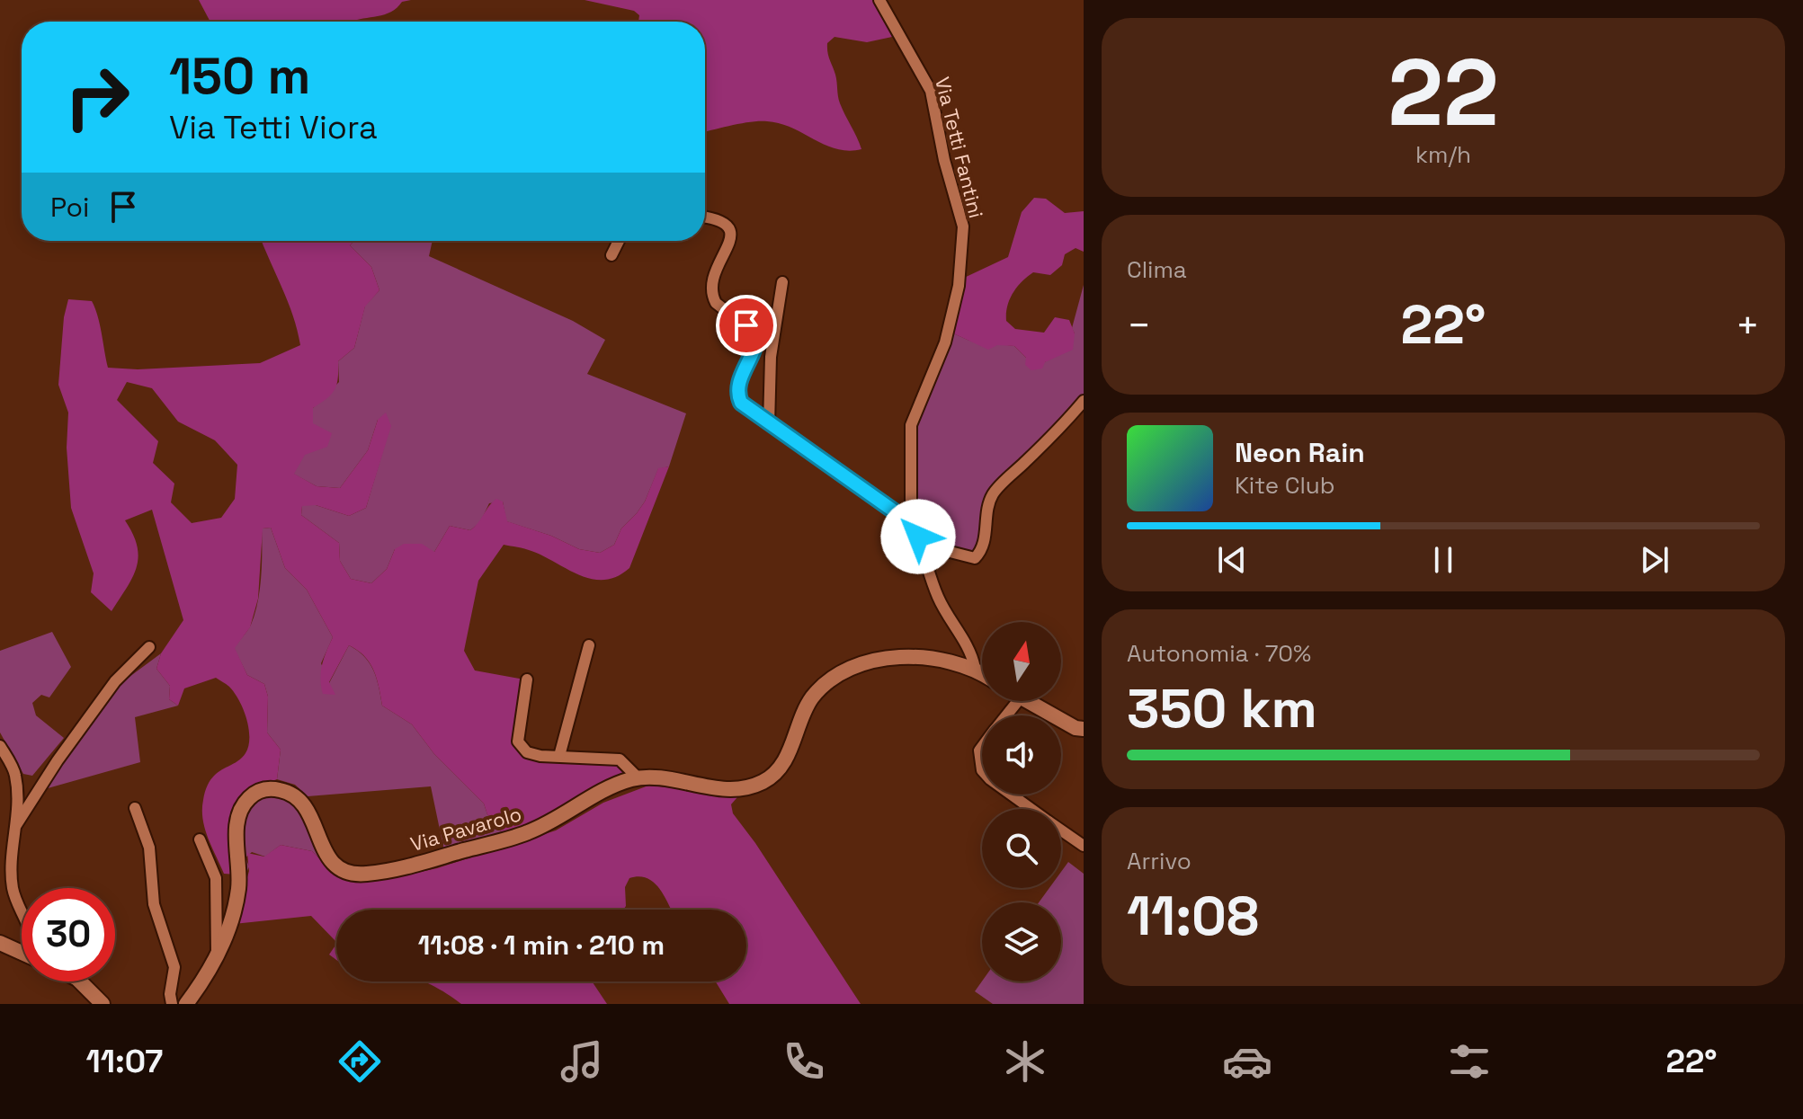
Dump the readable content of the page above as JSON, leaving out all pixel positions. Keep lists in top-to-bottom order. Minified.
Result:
{"streets":{"street":["Via Tetti Fantini","Via Pavarolo"]},"north":"top","page":{"tile":[["22","km/h"],"Clima",["Autonomia · 70%","350 km"],["Arrivo","11:08"]],"turn":["150 m","Via Tetti Viora"],"then":"Poi","heat":["−","22°","+"],"song":["Neon Rain","Kite Club"],"limit":"30","trip":"11:08 · 1 min · 210 m","tabs":["11:07","22°"]}}
